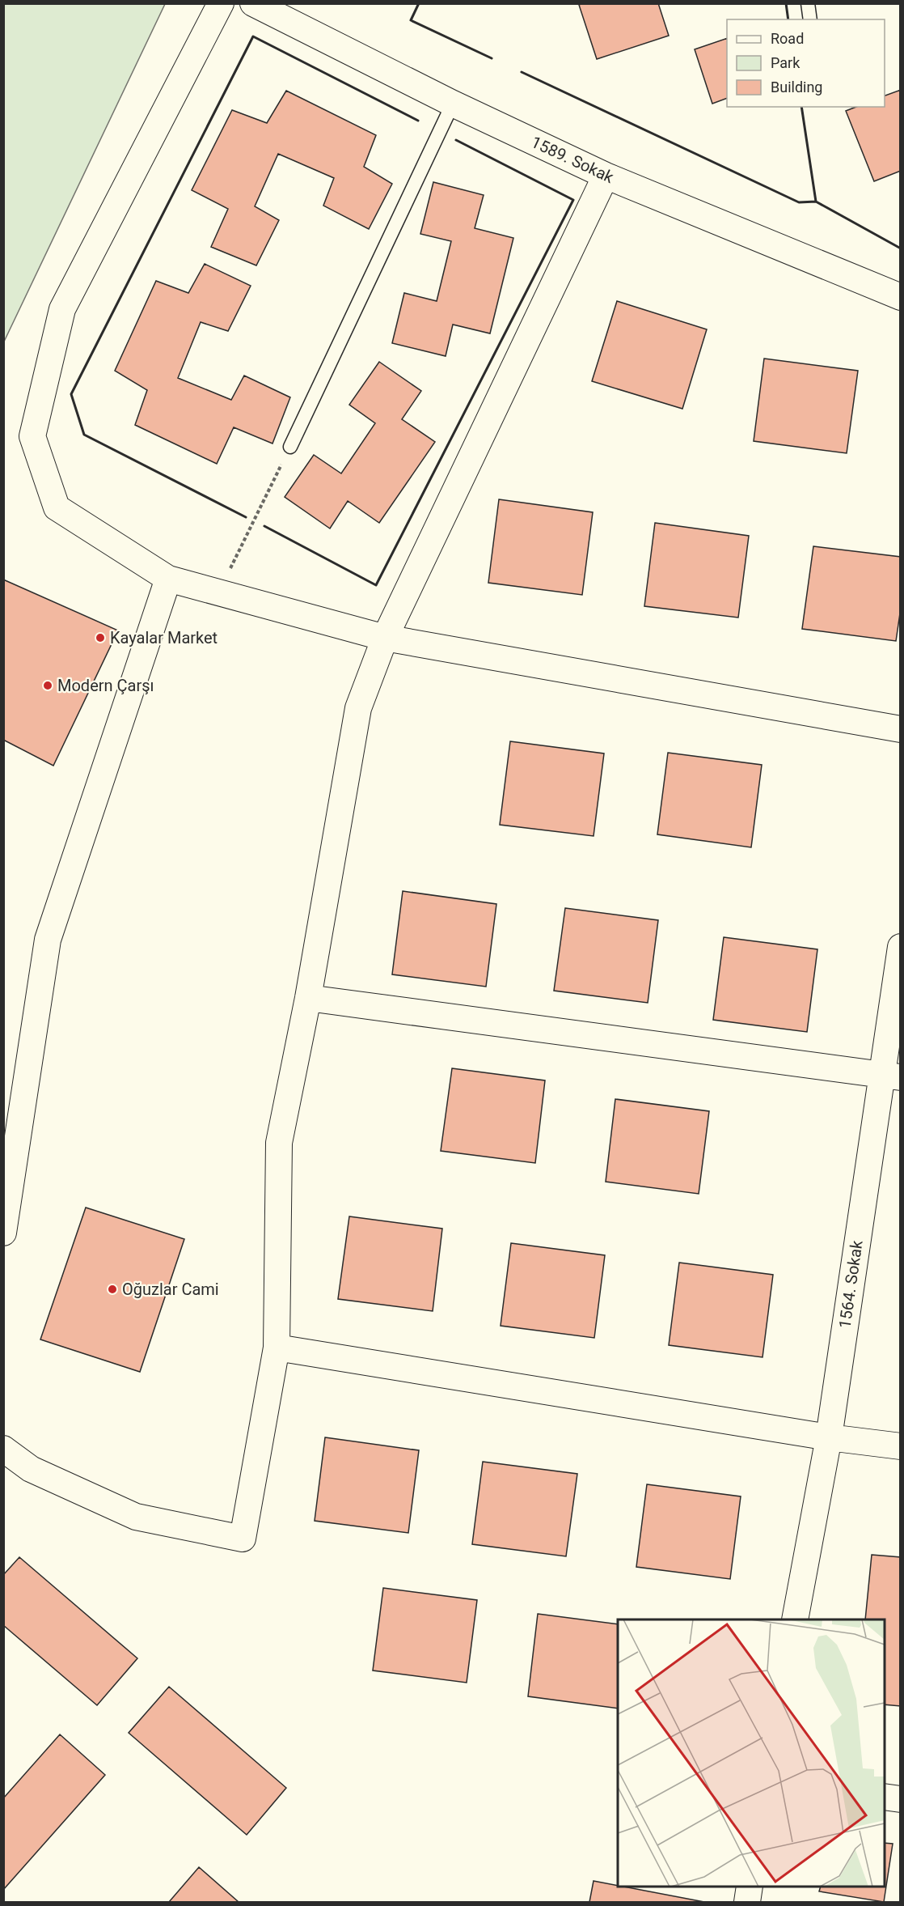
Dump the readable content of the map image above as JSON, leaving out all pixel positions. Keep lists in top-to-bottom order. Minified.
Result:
{"streets":{"street":["1589. Sokak","1564. Sokak"]},"places":["Kayalar Market","Modern Çarşı","Oğuzlar Cami"],"legend":["Road","Park","Building"]}
